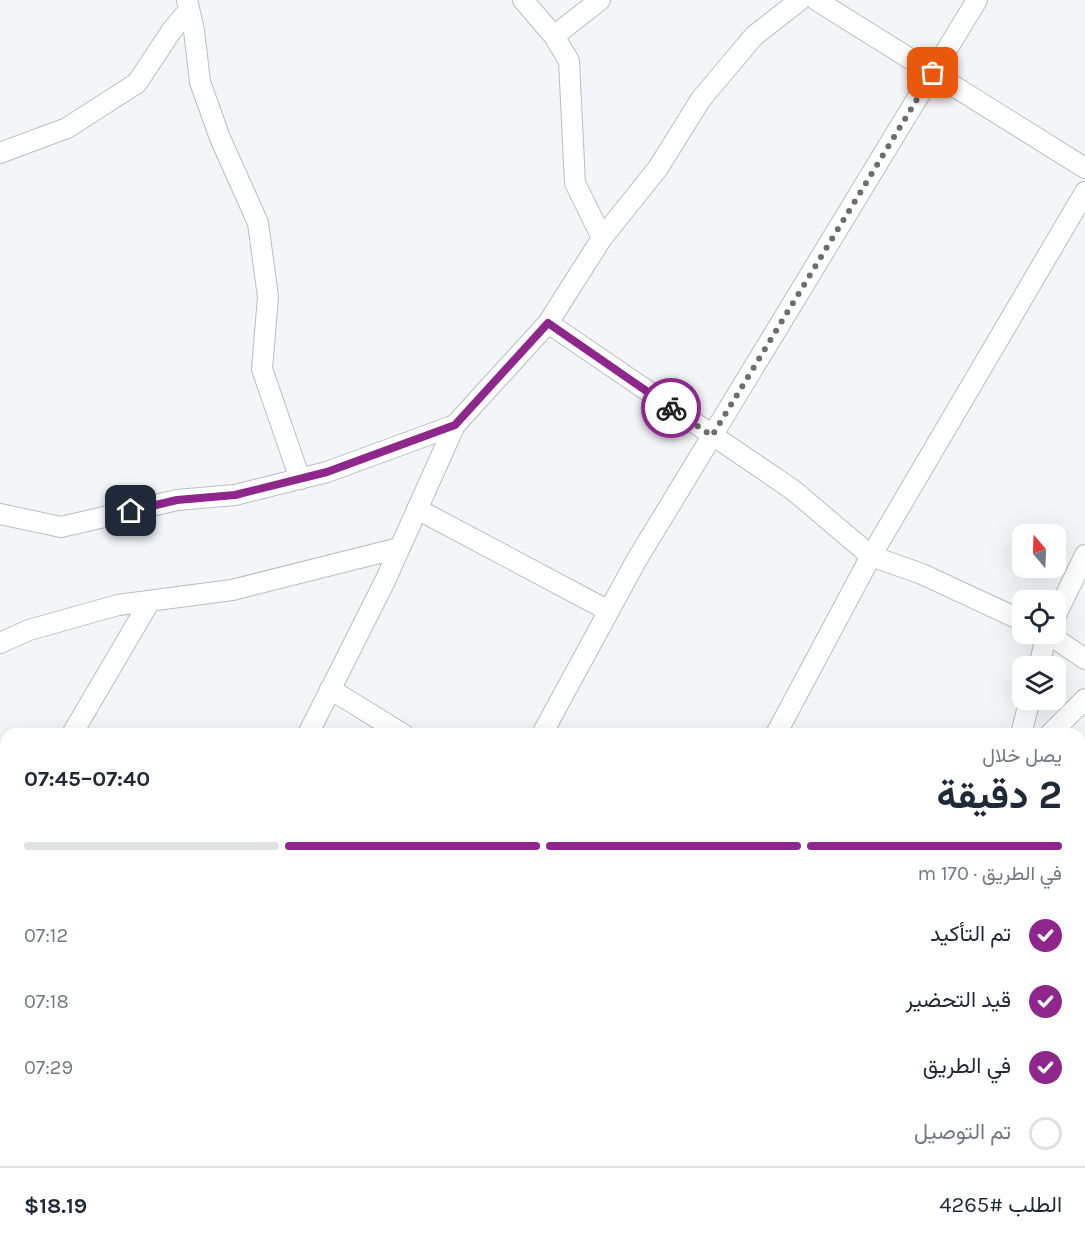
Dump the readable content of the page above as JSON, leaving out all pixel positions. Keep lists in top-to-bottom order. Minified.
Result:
{"north":"top","page":{"heading":["2 دقيقة","يصل خلال","07:40–07:45"],"panel":["الطلب #4265","$18.19"],"bar":"في الطريق · 170 m","list":[["تم التأكيد","07:12"],["قيد التحضير","07:18"],["في الطريق","07:29"],"تم التوصيل"]}}
